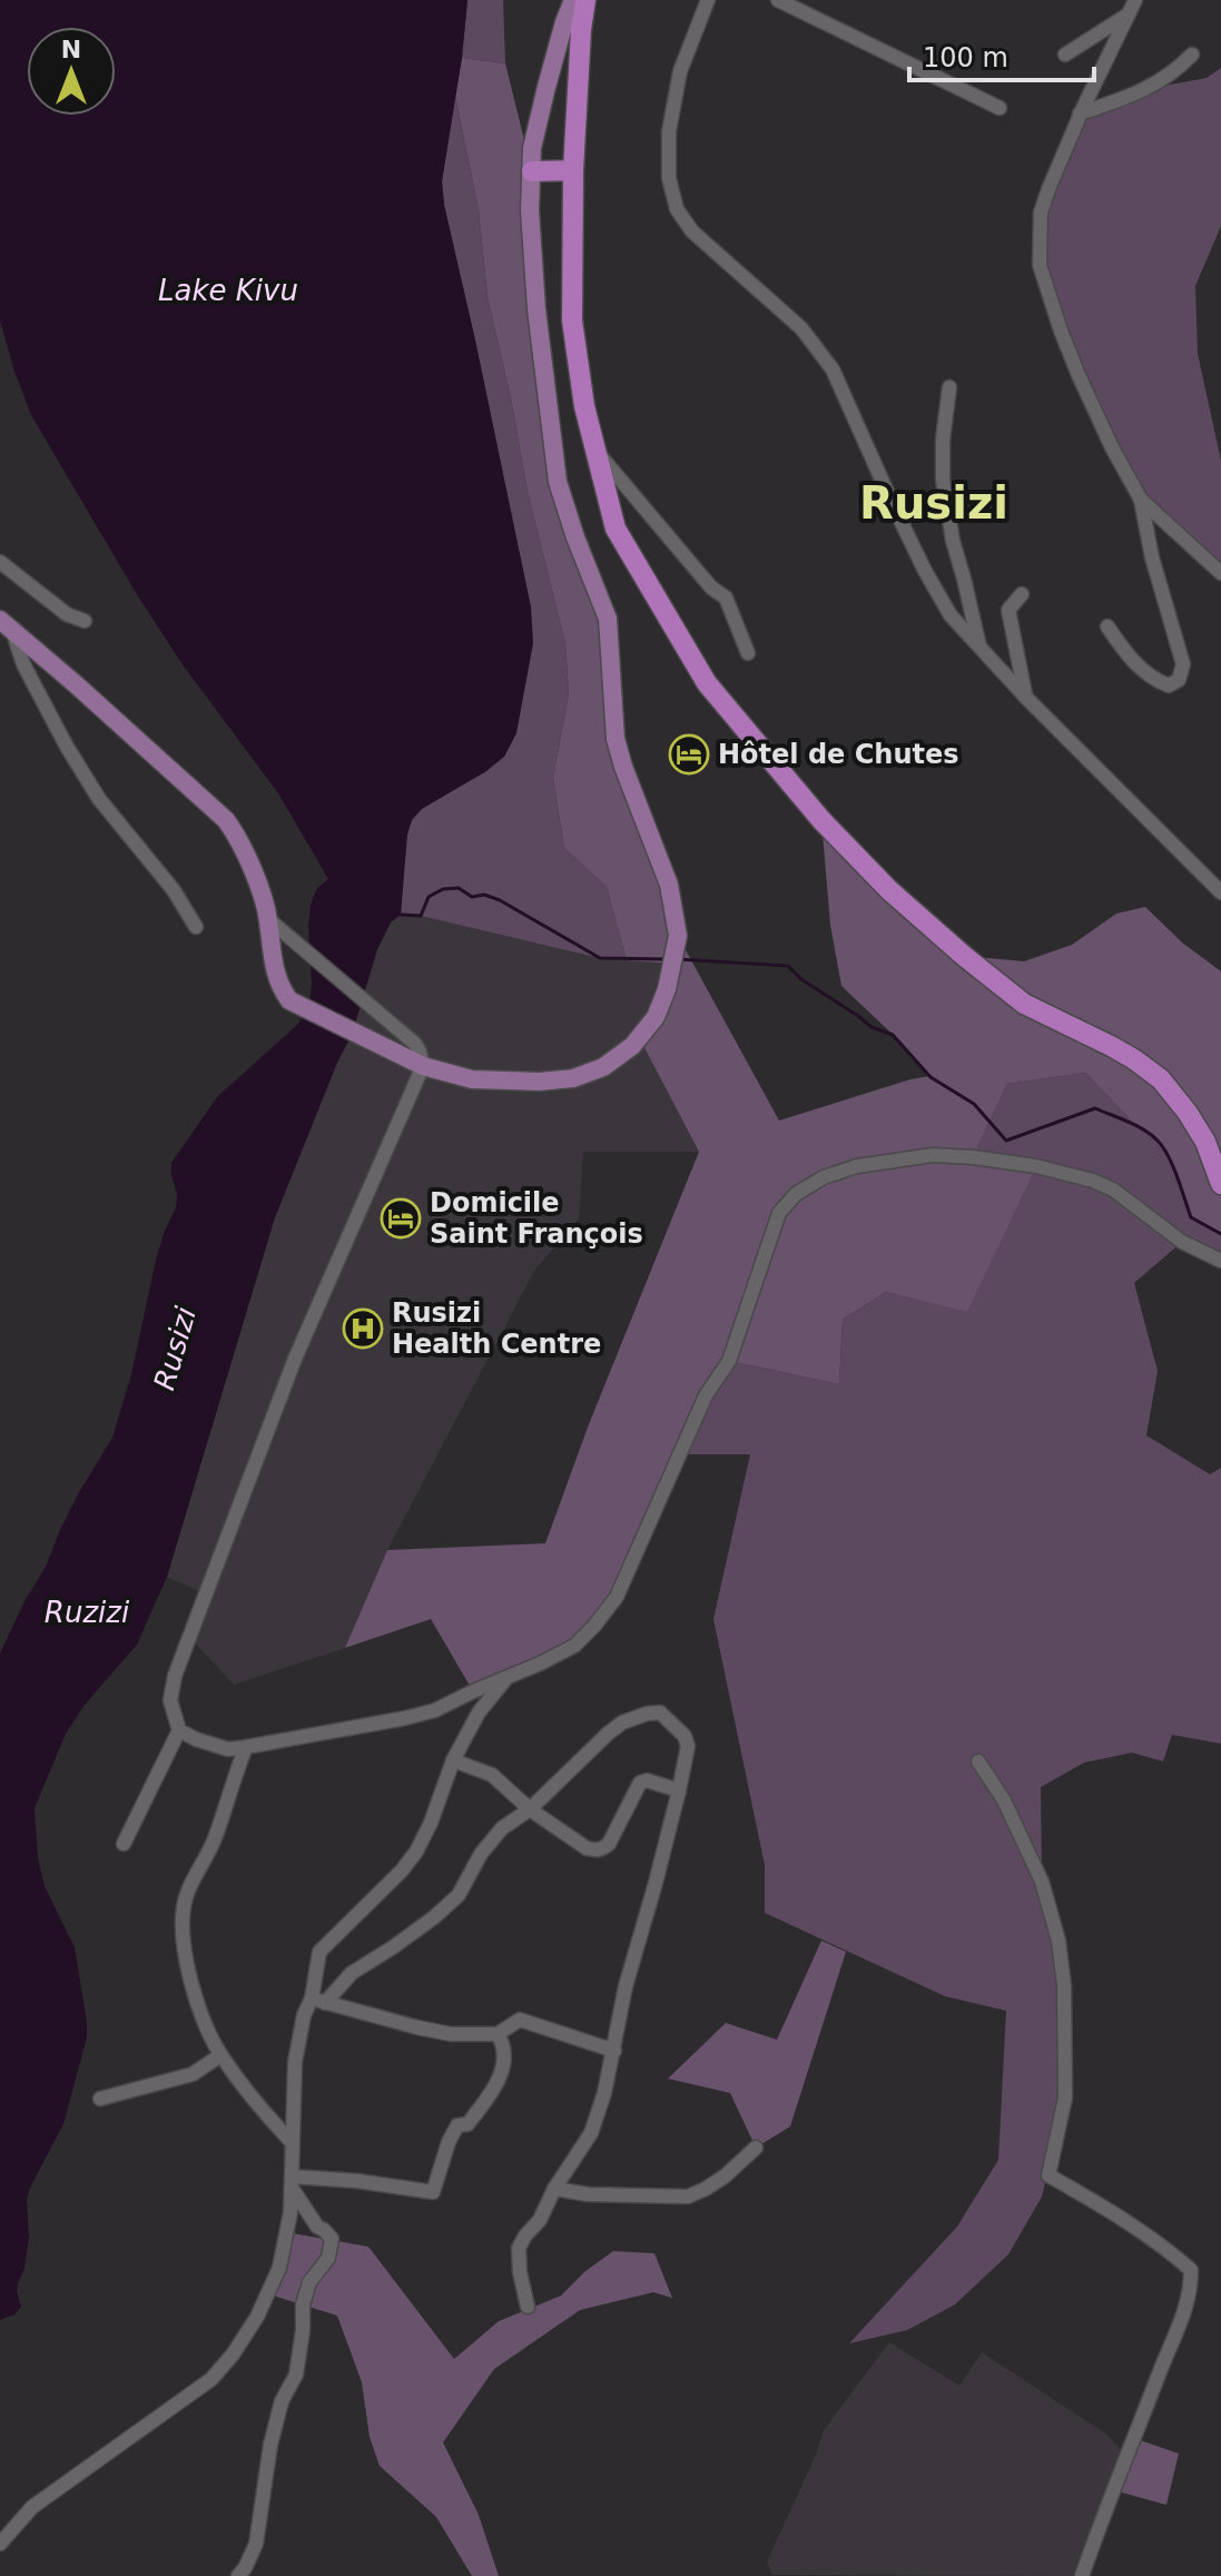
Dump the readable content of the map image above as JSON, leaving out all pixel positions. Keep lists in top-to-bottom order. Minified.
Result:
{"districts":["Rusizi"],"water":["Lake Kivu","Rusizi","Ruzizi"],"places":{"hotel":["Hôtel de Chutes","Domicile Saint François"],"hospital":["Rusizi Health Centre"]},"scale_bar":"100 m","north":"top"}
